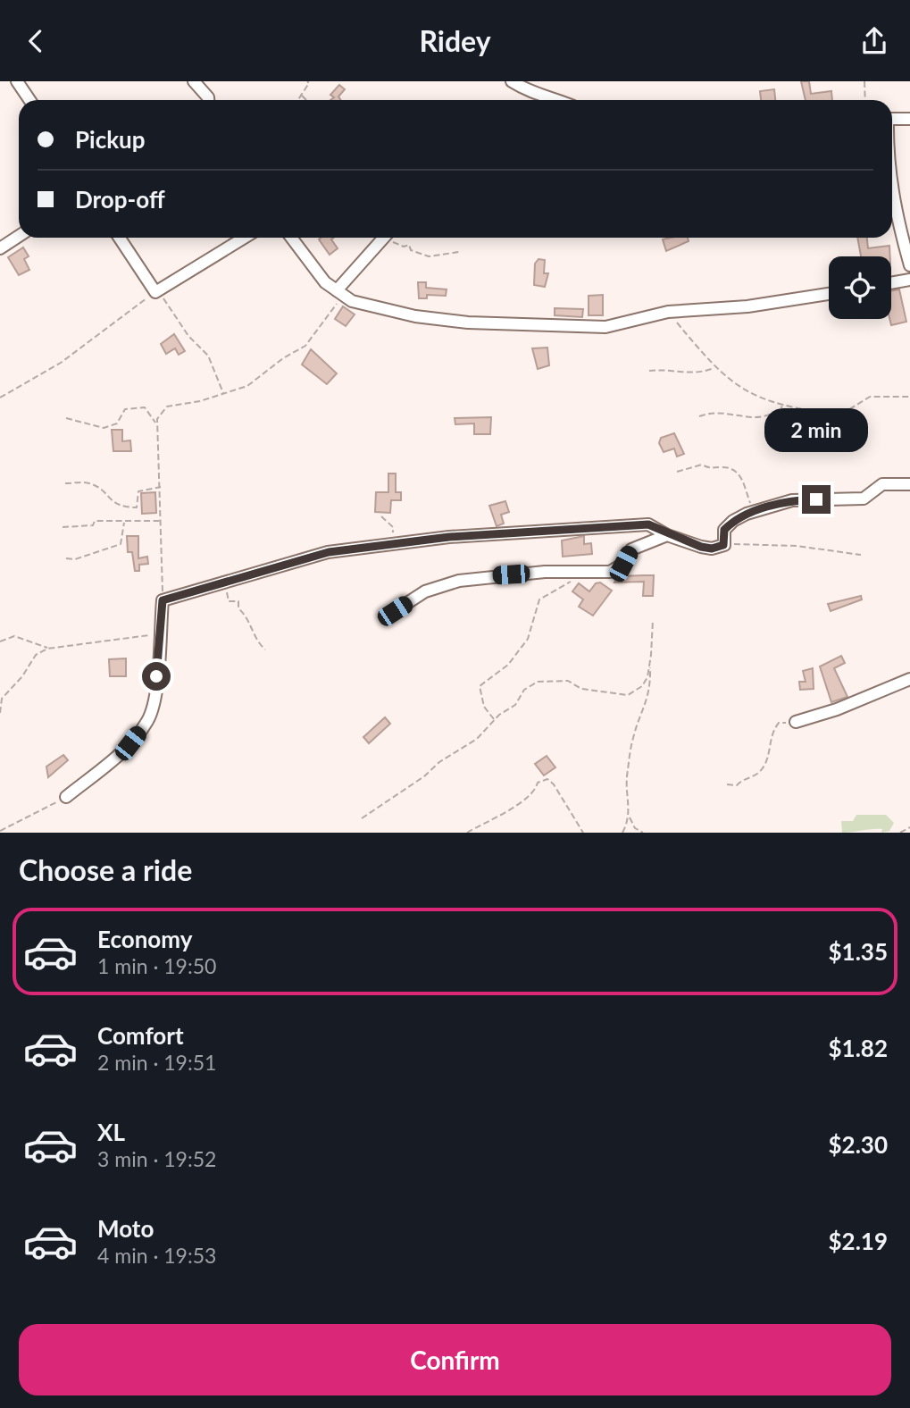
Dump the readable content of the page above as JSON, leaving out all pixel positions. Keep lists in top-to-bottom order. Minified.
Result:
{"page":{"header":"Ridey","banner":["Pickup","Drop-off"],"bubble":"2 min","heading":"Choose a ride","list":[{"name":"Economy","note":"1 min · 19:50","value":"$1.35"},{"name":"Comfort","note":"2 min · 19:51","value":"$1.82"},{"name":"XL","note":"3 min · 19:52","value":"$2.30"},{"name":"Moto","note":"4 min · 19:53","value":"$2.19"}],"buttons":"Confirm"}}
